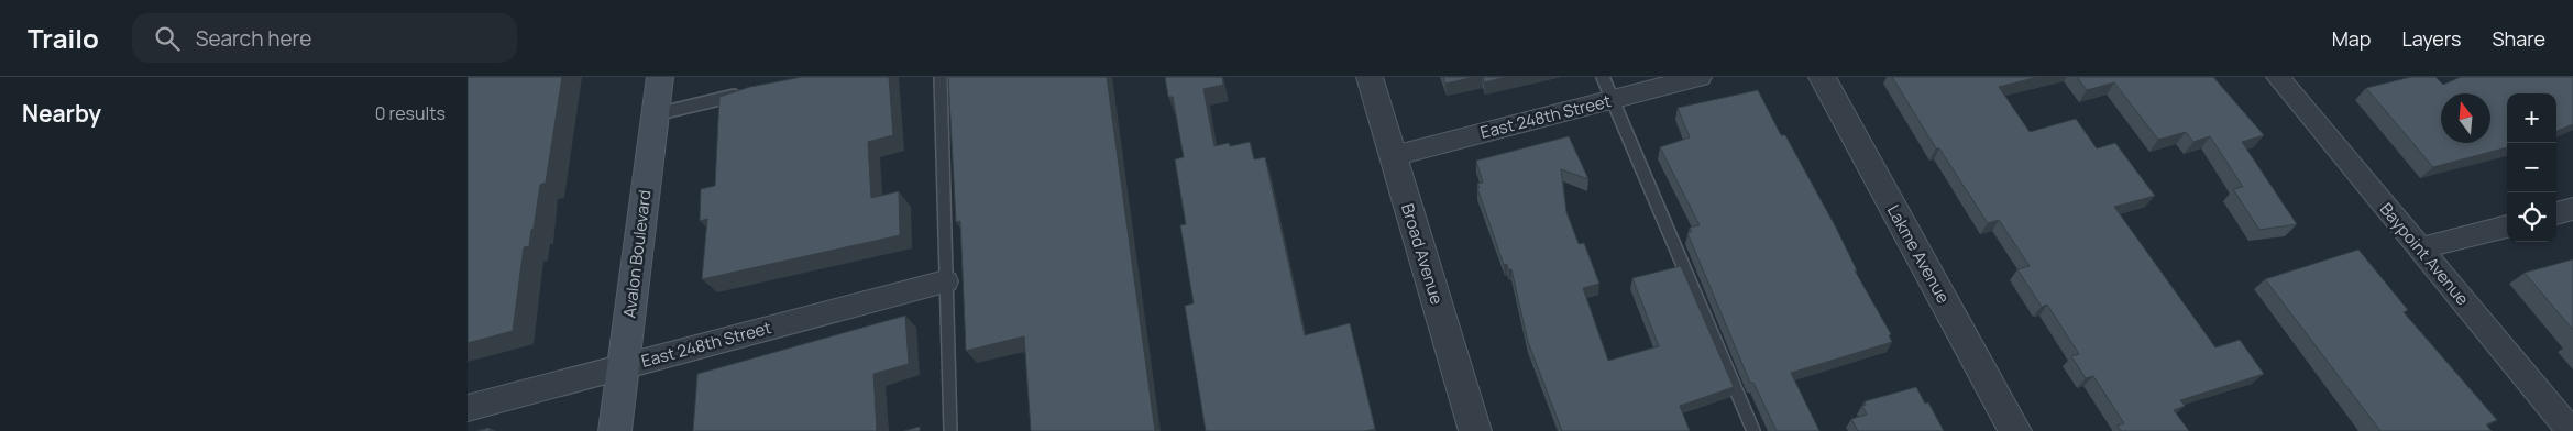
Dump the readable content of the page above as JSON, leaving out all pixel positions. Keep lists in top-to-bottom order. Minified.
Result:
{"streets":{"main road":["Avalon Boulevard"],"street":["East 248th Street","Broad Avenue","Lakme Avenue","Baypoint Avenue"]},"crossings":[["East 248th Street","Avalon Boulevard"],["East 248th Street","Broad Avenue"]],"north":"top","page":{"header":"Trailo","search":"Search here","nav":["Map","Layers","Share"],"heading":["Nearby","0 results"],"map_buttons":["+","−"]}}
